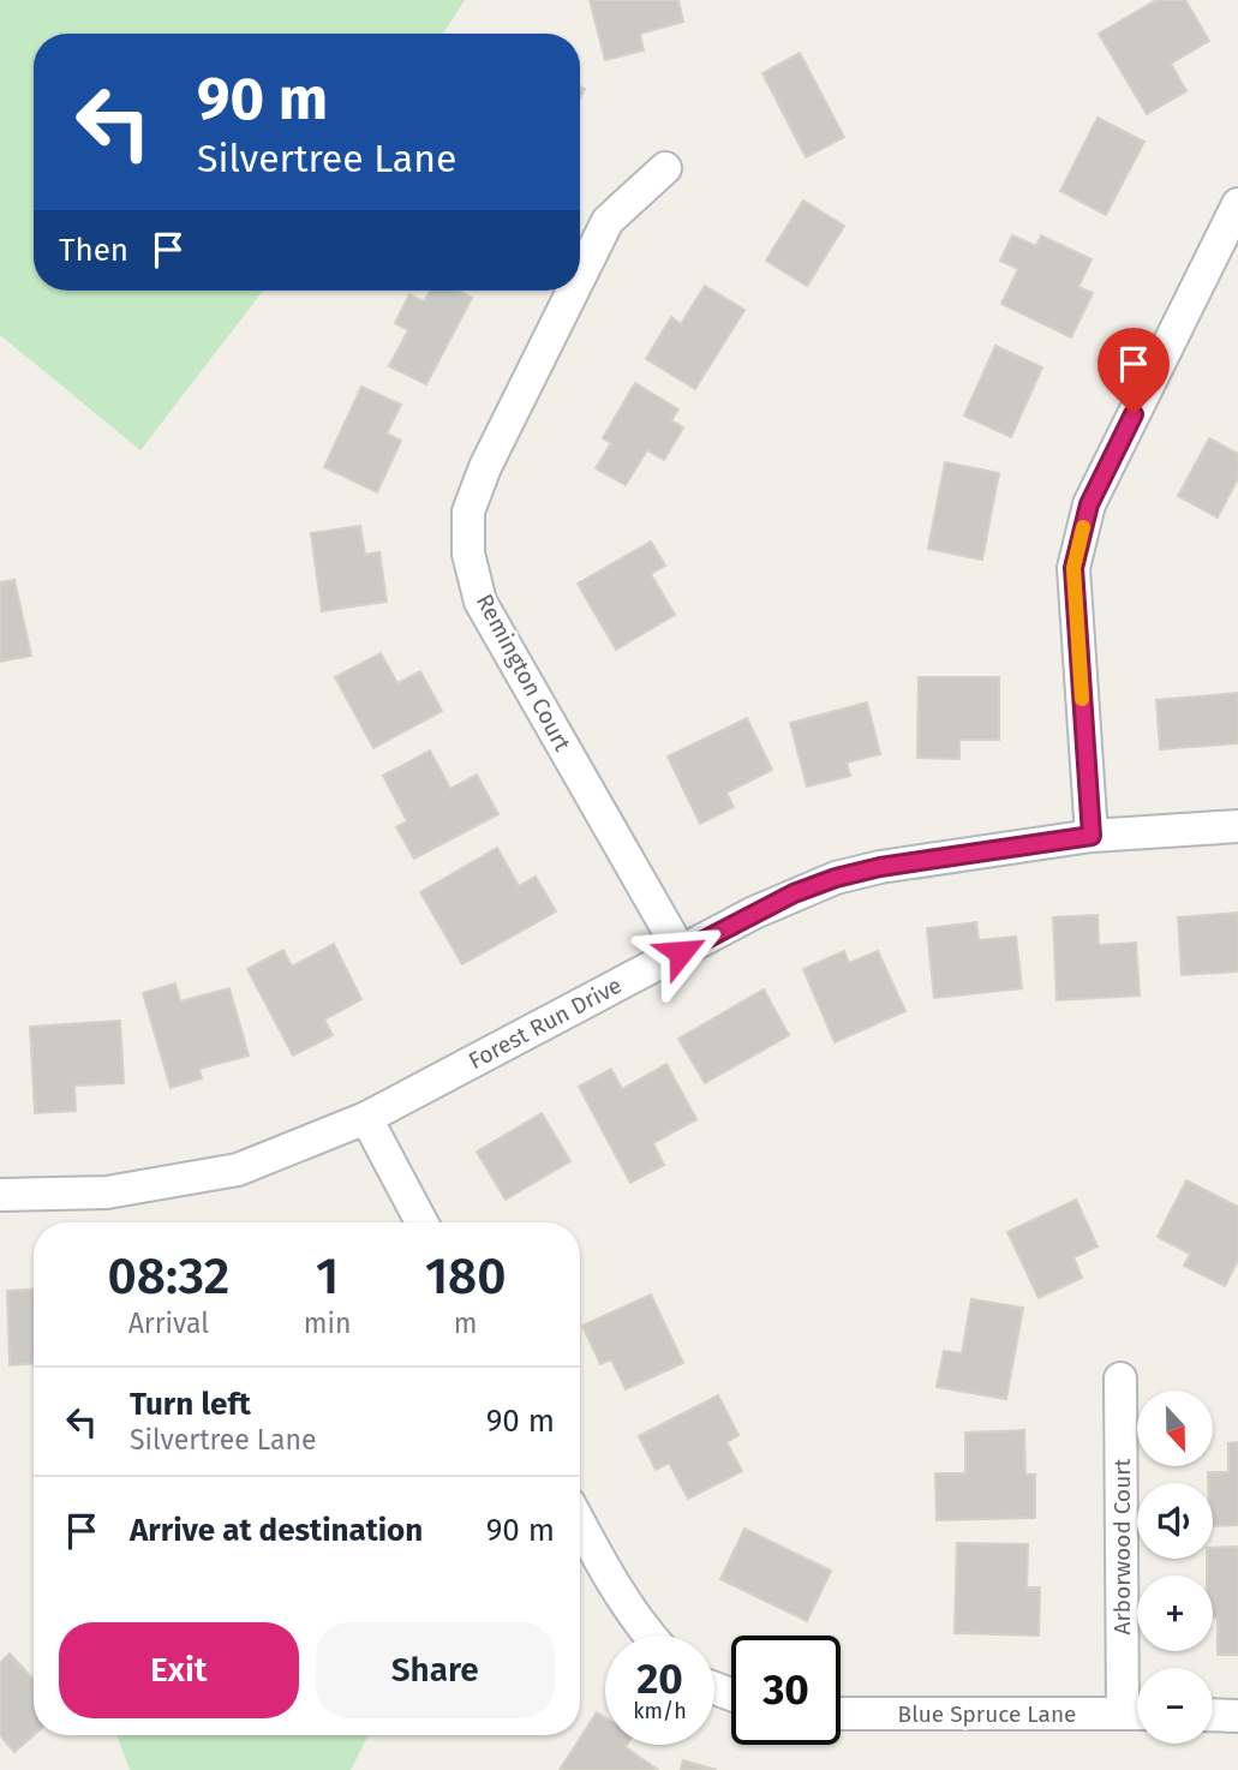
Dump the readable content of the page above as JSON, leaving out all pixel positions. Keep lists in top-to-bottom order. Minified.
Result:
{"streets":{"street":["Remington Court","Forest Run Drive","Arborwood Court","Blue Spruce Lane"]},"crossings":[["Remington Court","Forest Run Drive"],["Arborwood Court","Blue Spruce Lane"]],"north":"bottom","page":{"turn":["90 m","Silvertree Lane"],"then":"Then","eta":["08:32","Arrival","1","min","180","m"],"list":[{"name":"Turn left","note":"Silvertree Lane","value":"90 m"},{"name":"Arrive at destination","value":"90 m"}],"map_buttons":["+","−"],"buttons":["Exit","Share"],"speed":"20 km/h","limit":"30"}}
